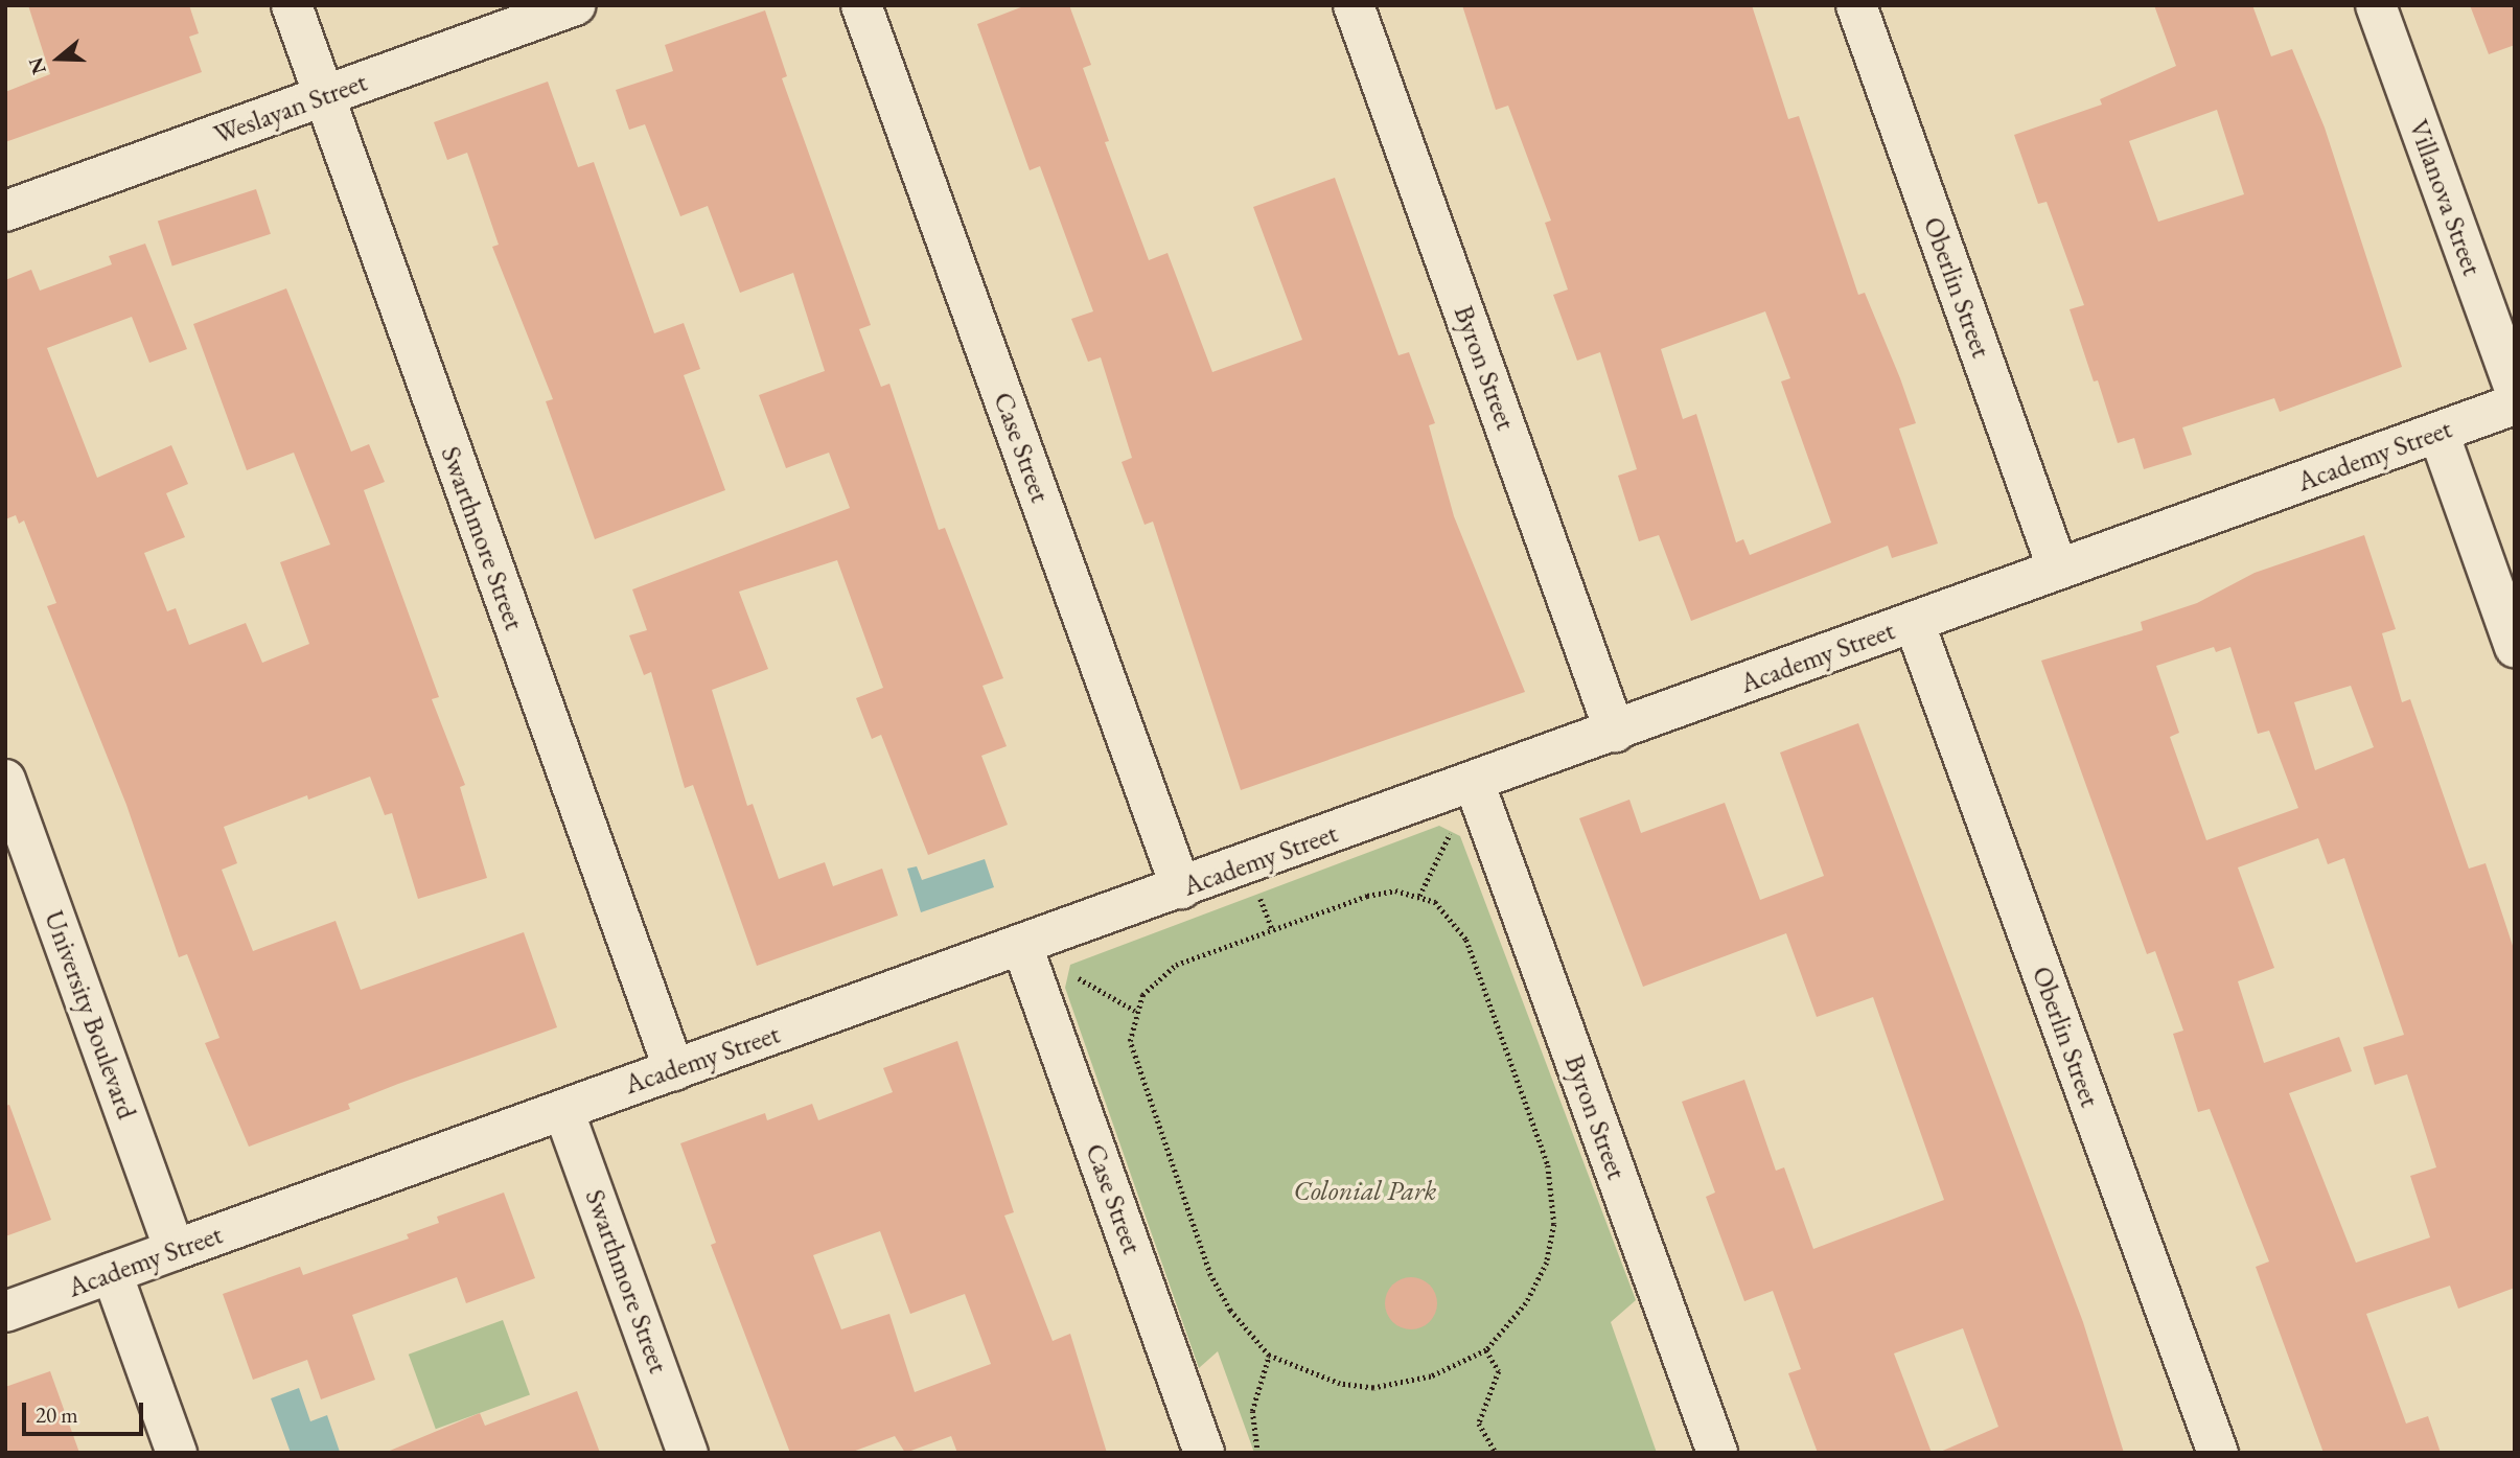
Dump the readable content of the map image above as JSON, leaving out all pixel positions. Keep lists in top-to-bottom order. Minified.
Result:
{"streets":{"street":["Weslayan Street","Villanova Street","Oberlin Street","Byron Street","Case Street","Academy Street","Swarthmore Street","University Boulevard"]},"crossings":[["Weslayan Street","Swarthmore Street"],["Oberlin Street","Academy Street"],["Byron Street","Academy Street"],["Case Street","Academy Street"],["Academy Street","Swarthmore Street"],["Academy Street","University Boulevard"]],"parks":["Colonial Park"],"scale_bar":"20 m","north":"left"}
